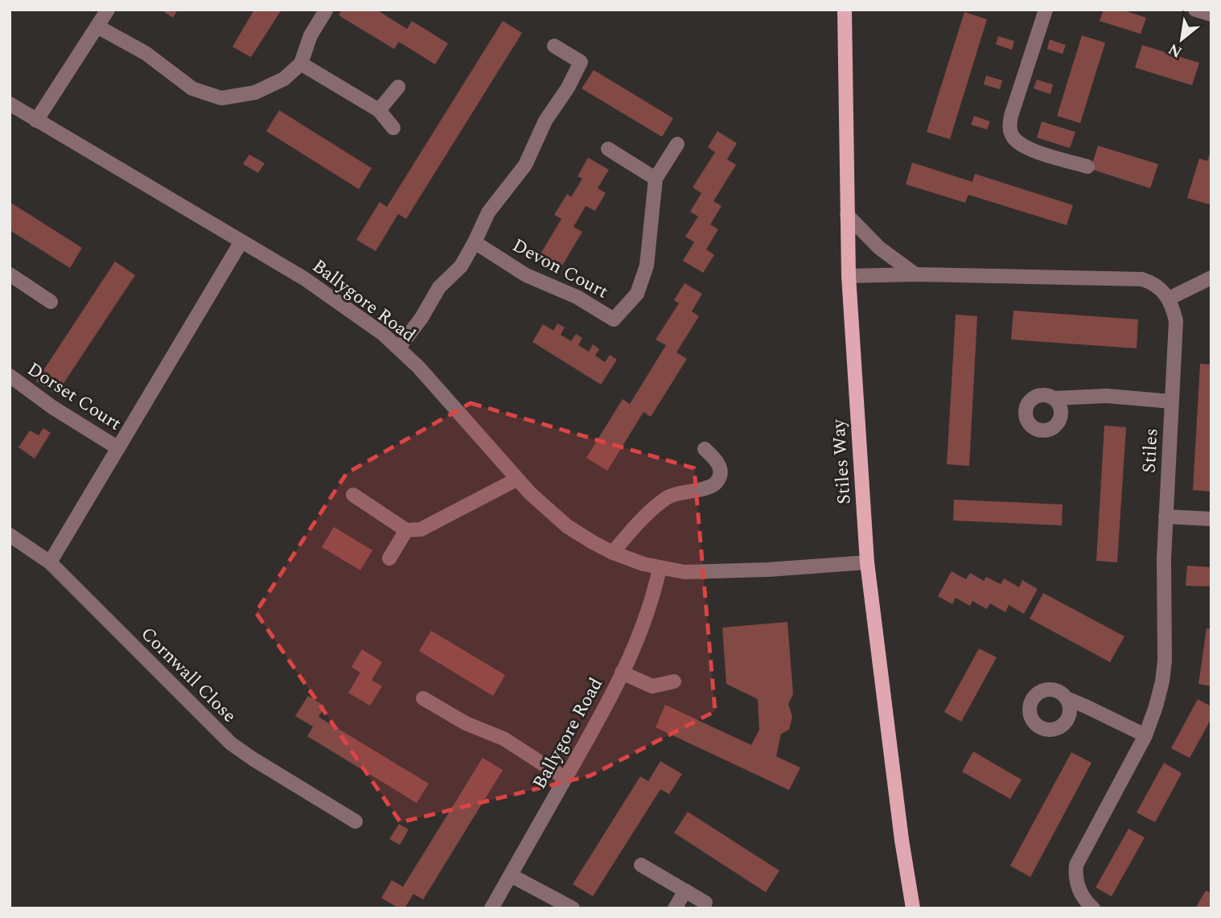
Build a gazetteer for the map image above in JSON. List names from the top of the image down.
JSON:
{
  "streets": {
    "main road": ["Stiles Way"],
    "street": [
      "Devon Court",
      "Ballygore Road",
      "Dorset Court",
      "Stiles",
      "Cornwall Close"
    ]
  },
  "crossings": [
    ["Ballygore Road", "Stiles Way"]
  ],
  "north": "bottom left"
}
